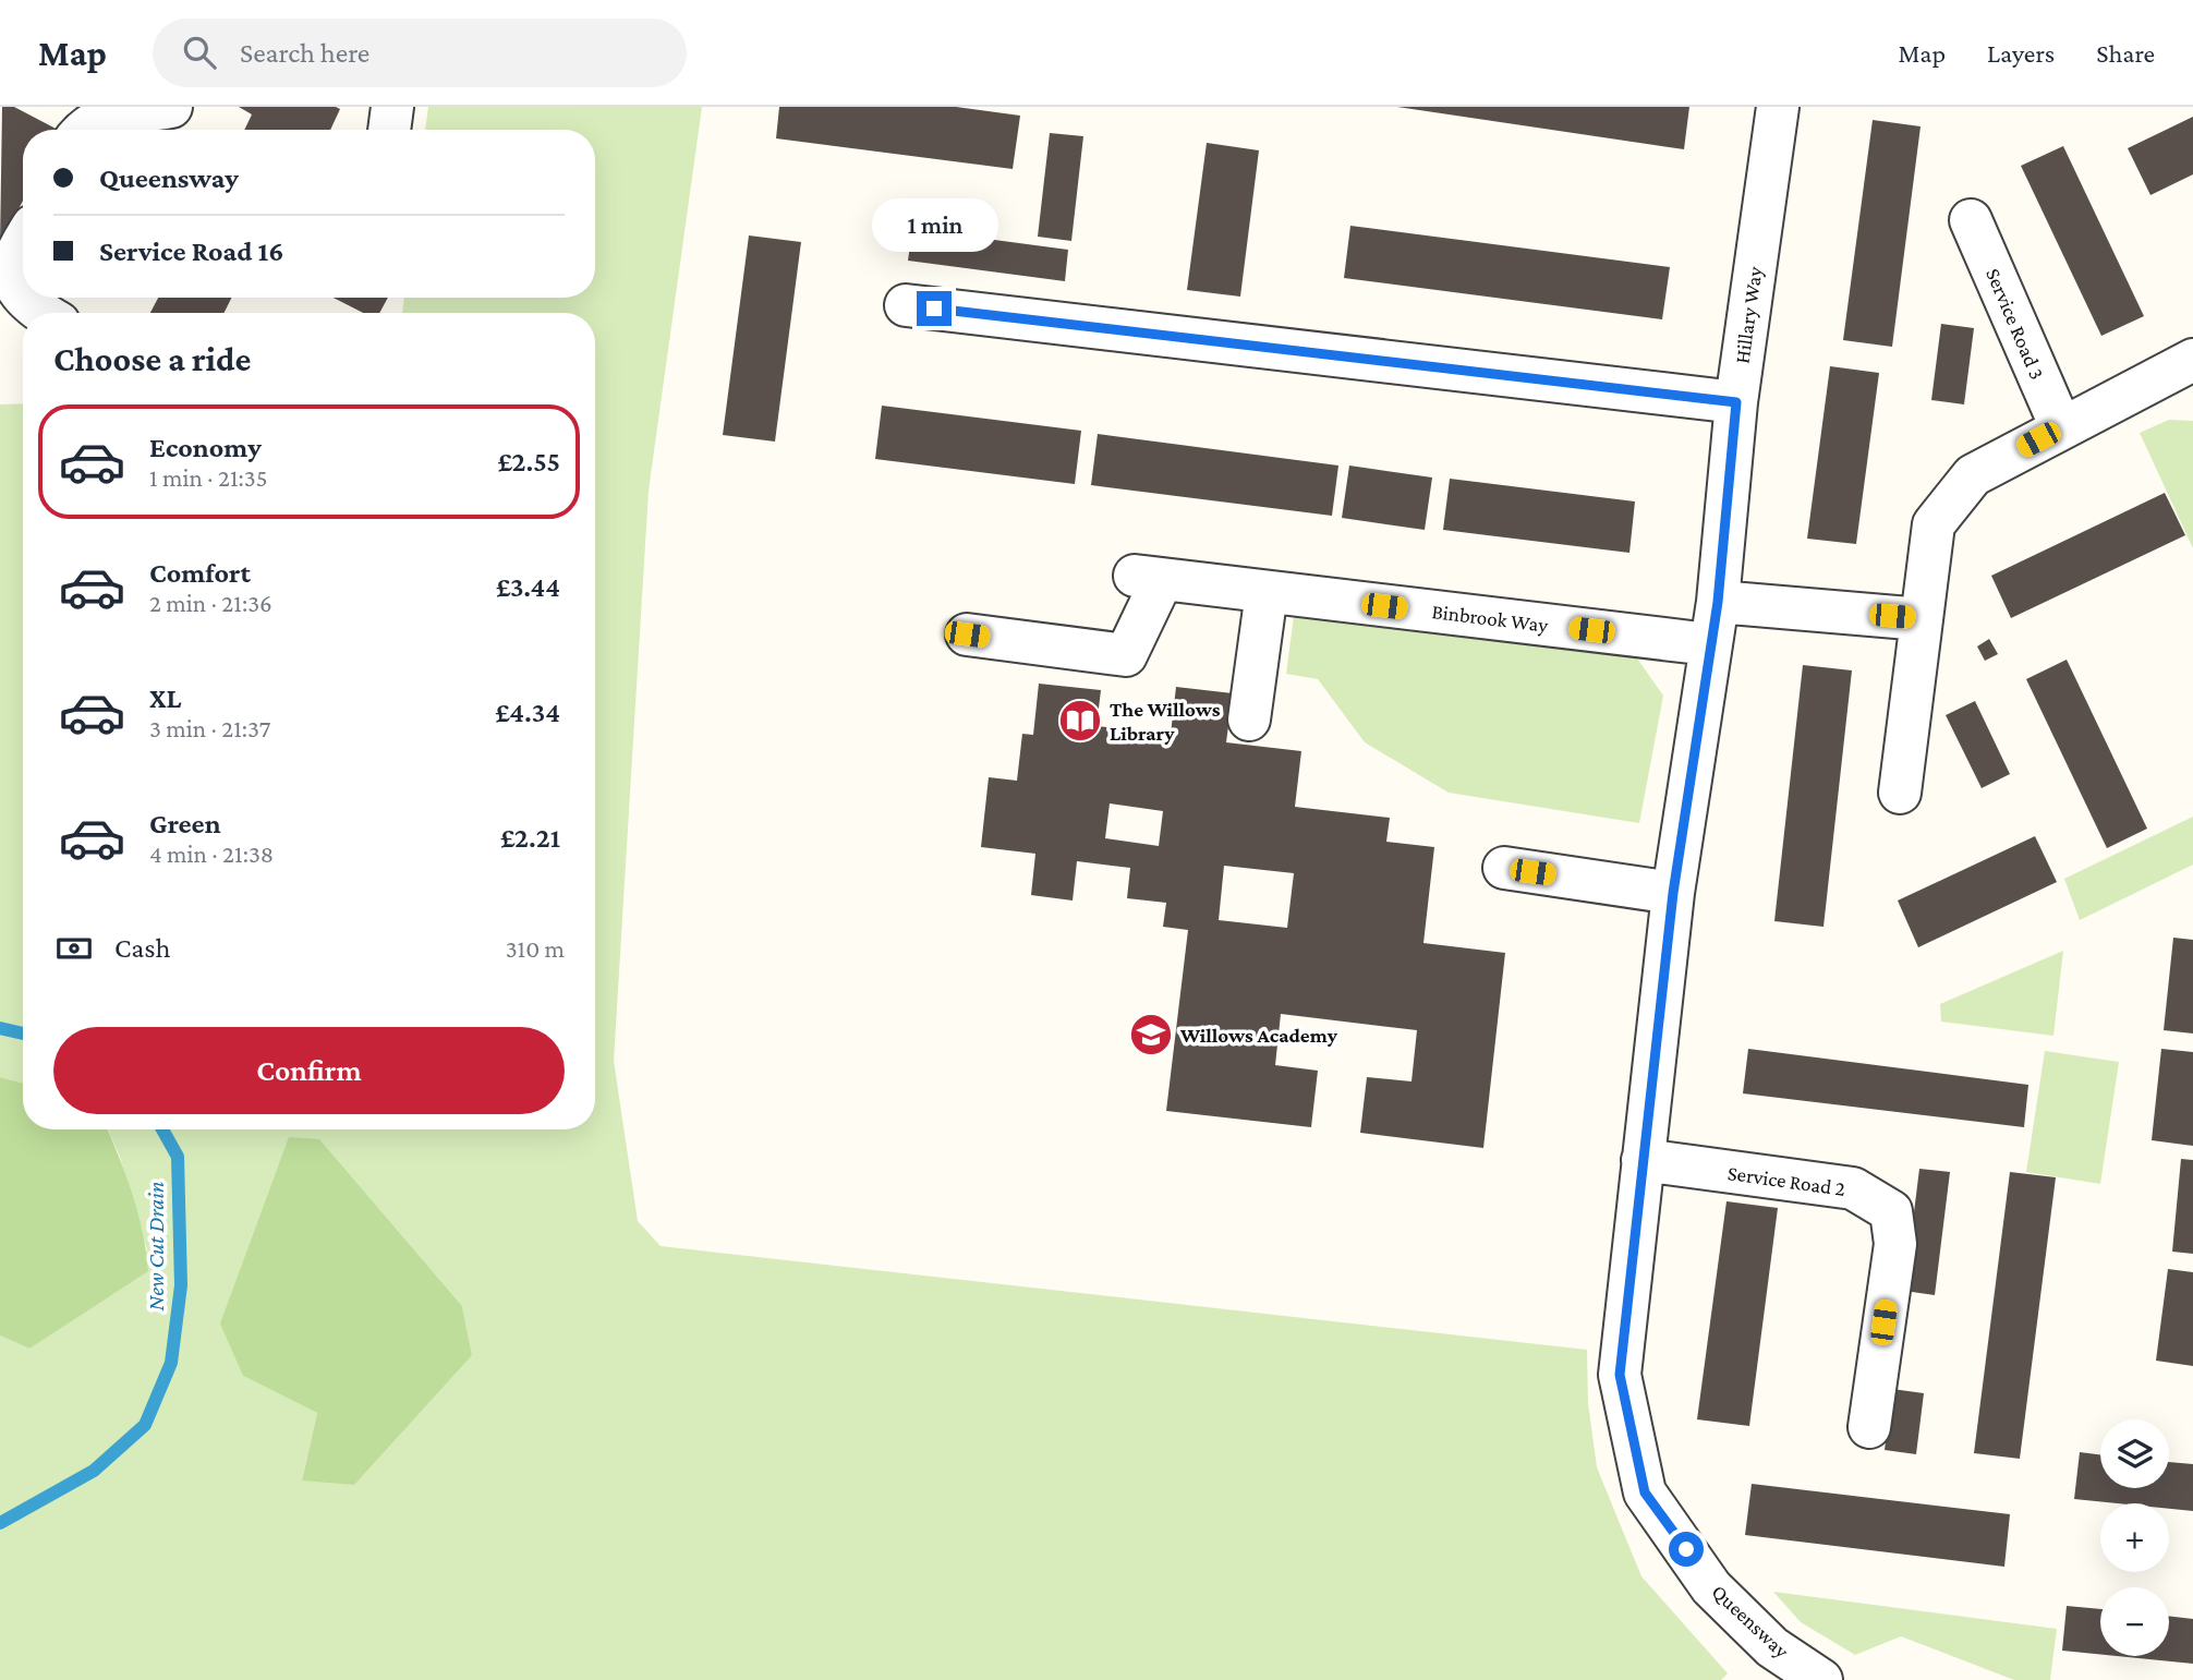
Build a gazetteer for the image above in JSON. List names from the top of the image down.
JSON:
{
  "streets": {
    "street": [
      "Hillary Way",
      "Service Road 3",
      "Binbrook Way",
      "Service Road 2",
      "Queensway"
    ]
  },
  "crossings": [
    ["Hillary Way", "Binbrook Way"],
    ["Hillary Way", "Service Road 2"],
    ["Hillary Way", "Queensway"],
    ["Service Road 2", "Queensway"]
  ],
  "water": ["New Cut Drain"],
  "places": {
    "library": ["The Willows Library"],
    "school or university": ["Willows Academy"]
  },
  "page": {
    "header": "Map",
    "search": "Search here",
    "nav": ["Map", "Layers", "Share"],
    "banner": ["Queensway", "Service Road 16"],
    "bubble": "1 min",
    "heading": "Choose a ride",
    "list": [
      {
        "name": "Economy",
        "note": "1 min · 21:35",
        "value": "£2.55"
      },
      {
        "name": "Comfort",
        "note": "2 min · 21:36",
        "value": "£3.44"
      },
      {
        "name": "XL",
        "note": "3 min · 21:37",
        "value": "£4.34"
      },
      {
        "name": "Green",
        "note": "4 min · 21:38",
        "value": "£2.21"
      }
    ],
    "pay": ["Cash", "310 m"],
    "buttons": "Confirm",
    "map_buttons": ["+", "−"]
  }
}
